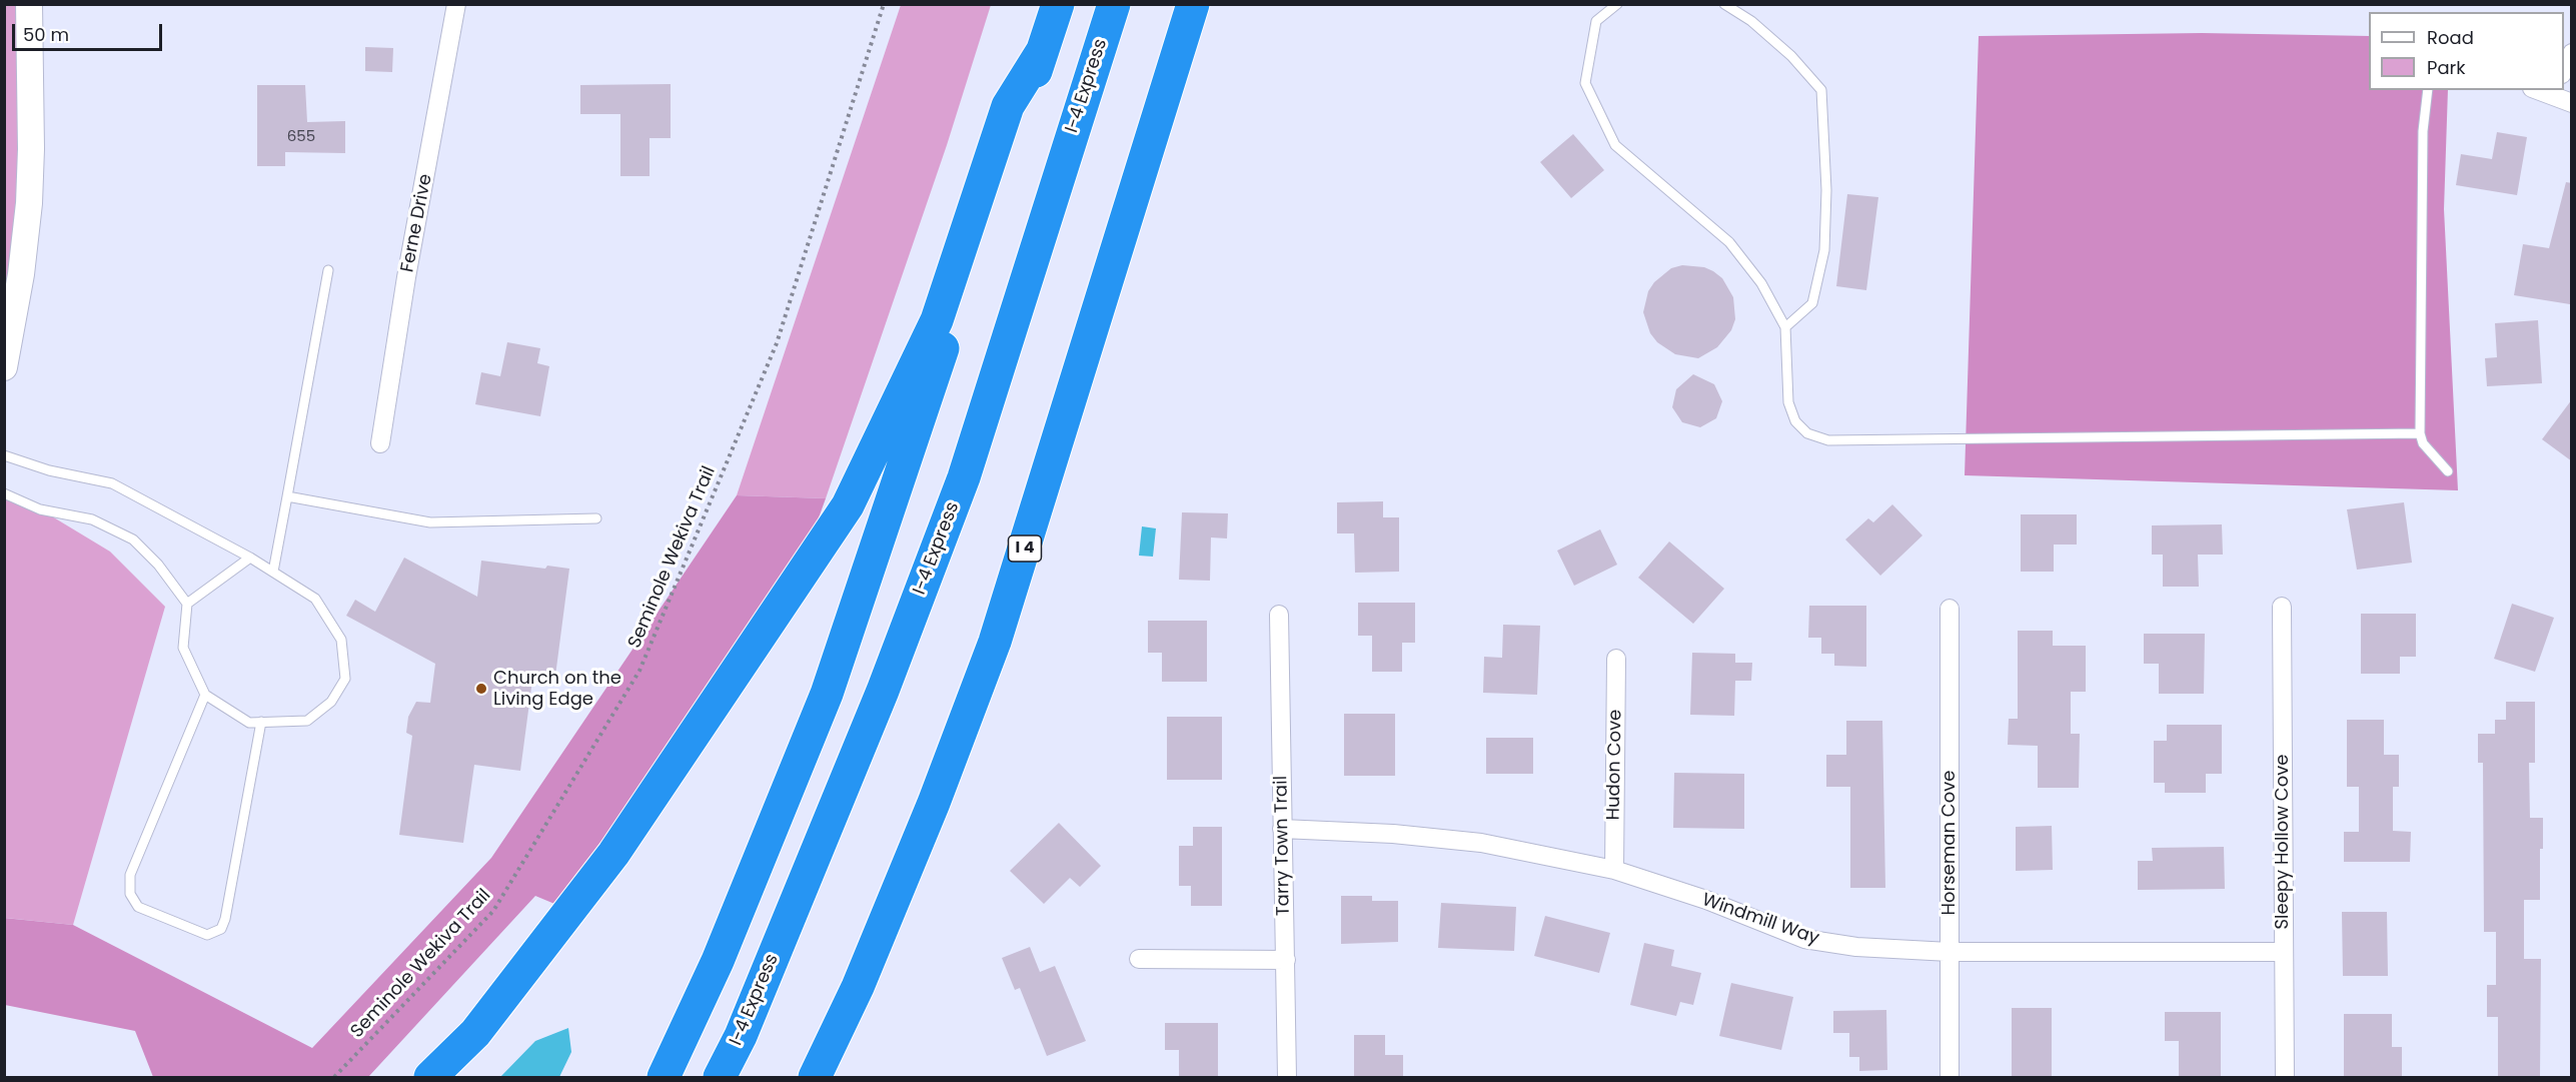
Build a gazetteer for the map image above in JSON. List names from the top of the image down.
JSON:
{
  "streets": {
    "highway": ["I-4 Express", "I 4"],
    "street": [
      "Ferne Drive",
      "Hudon Cove",
      "Sleepy Hollow Cove",
      "Horseman Cove",
      "Tarry Town Trail",
      "Windmill Way"
    ],
    "path": ["Seminole Wekiva Trail"]
  },
  "crossings": [
    ["Hudon Cove", "Windmill Way"],
    ["Sleepy Hollow Cove", "Windmill Way"],
    ["Horseman Cove", "Windmill Way"],
    ["Tarry Town Trail", "Windmill Way"]
  ],
  "places": ["Church on the Living Edge"],
  "house_numbers": ["655"],
  "legend": ["Road", "Park"],
  "scale_bar": "50 m"
}
